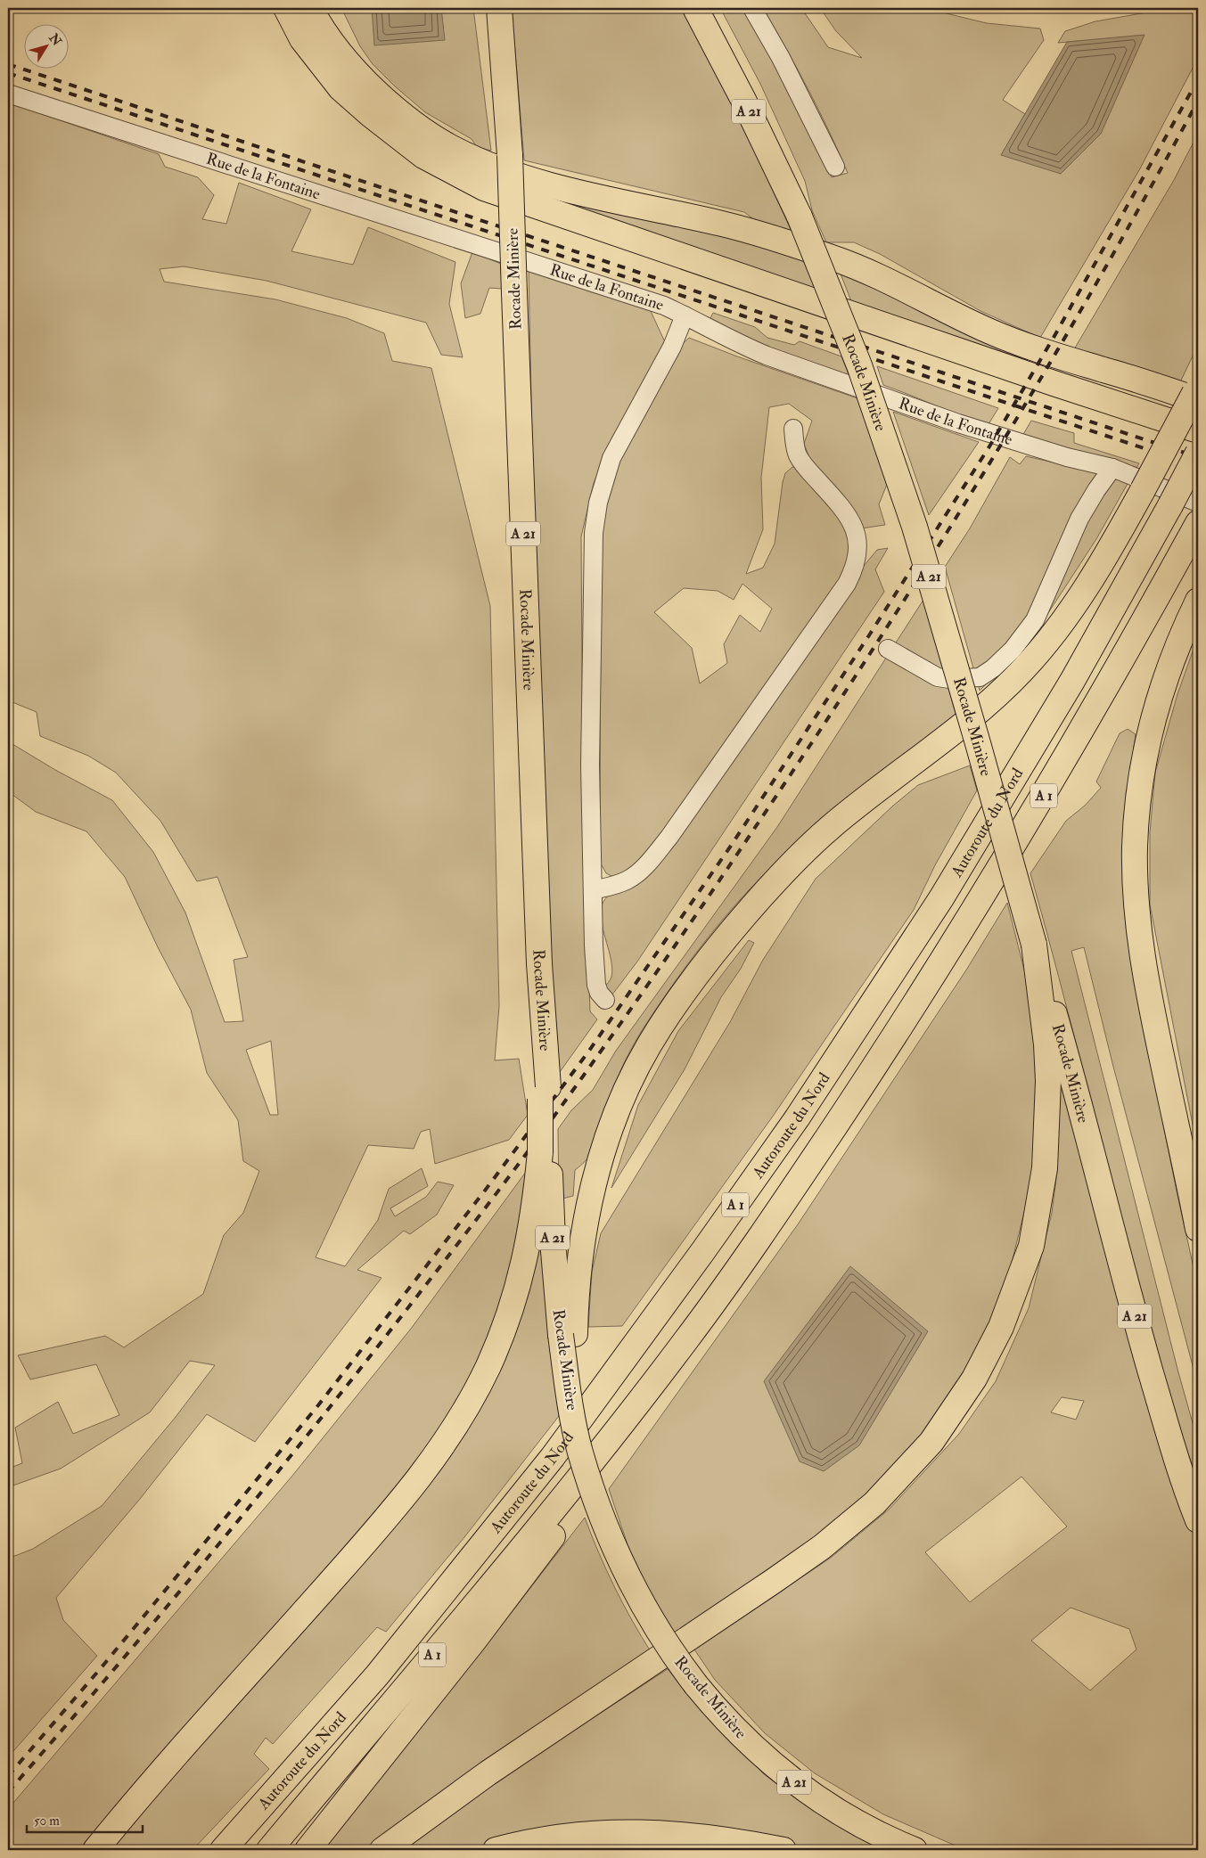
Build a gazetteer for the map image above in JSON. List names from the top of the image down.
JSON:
{
  "streets": {
    "highway": [
      "A 21",
      "Rocade Minière",
      "A 1",
      "Autoroute du Nord"
    ],
    "lane": ["Rue de la Fontaine"]
  },
  "scale_bar": "50 m",
  "north": "top right"
}
